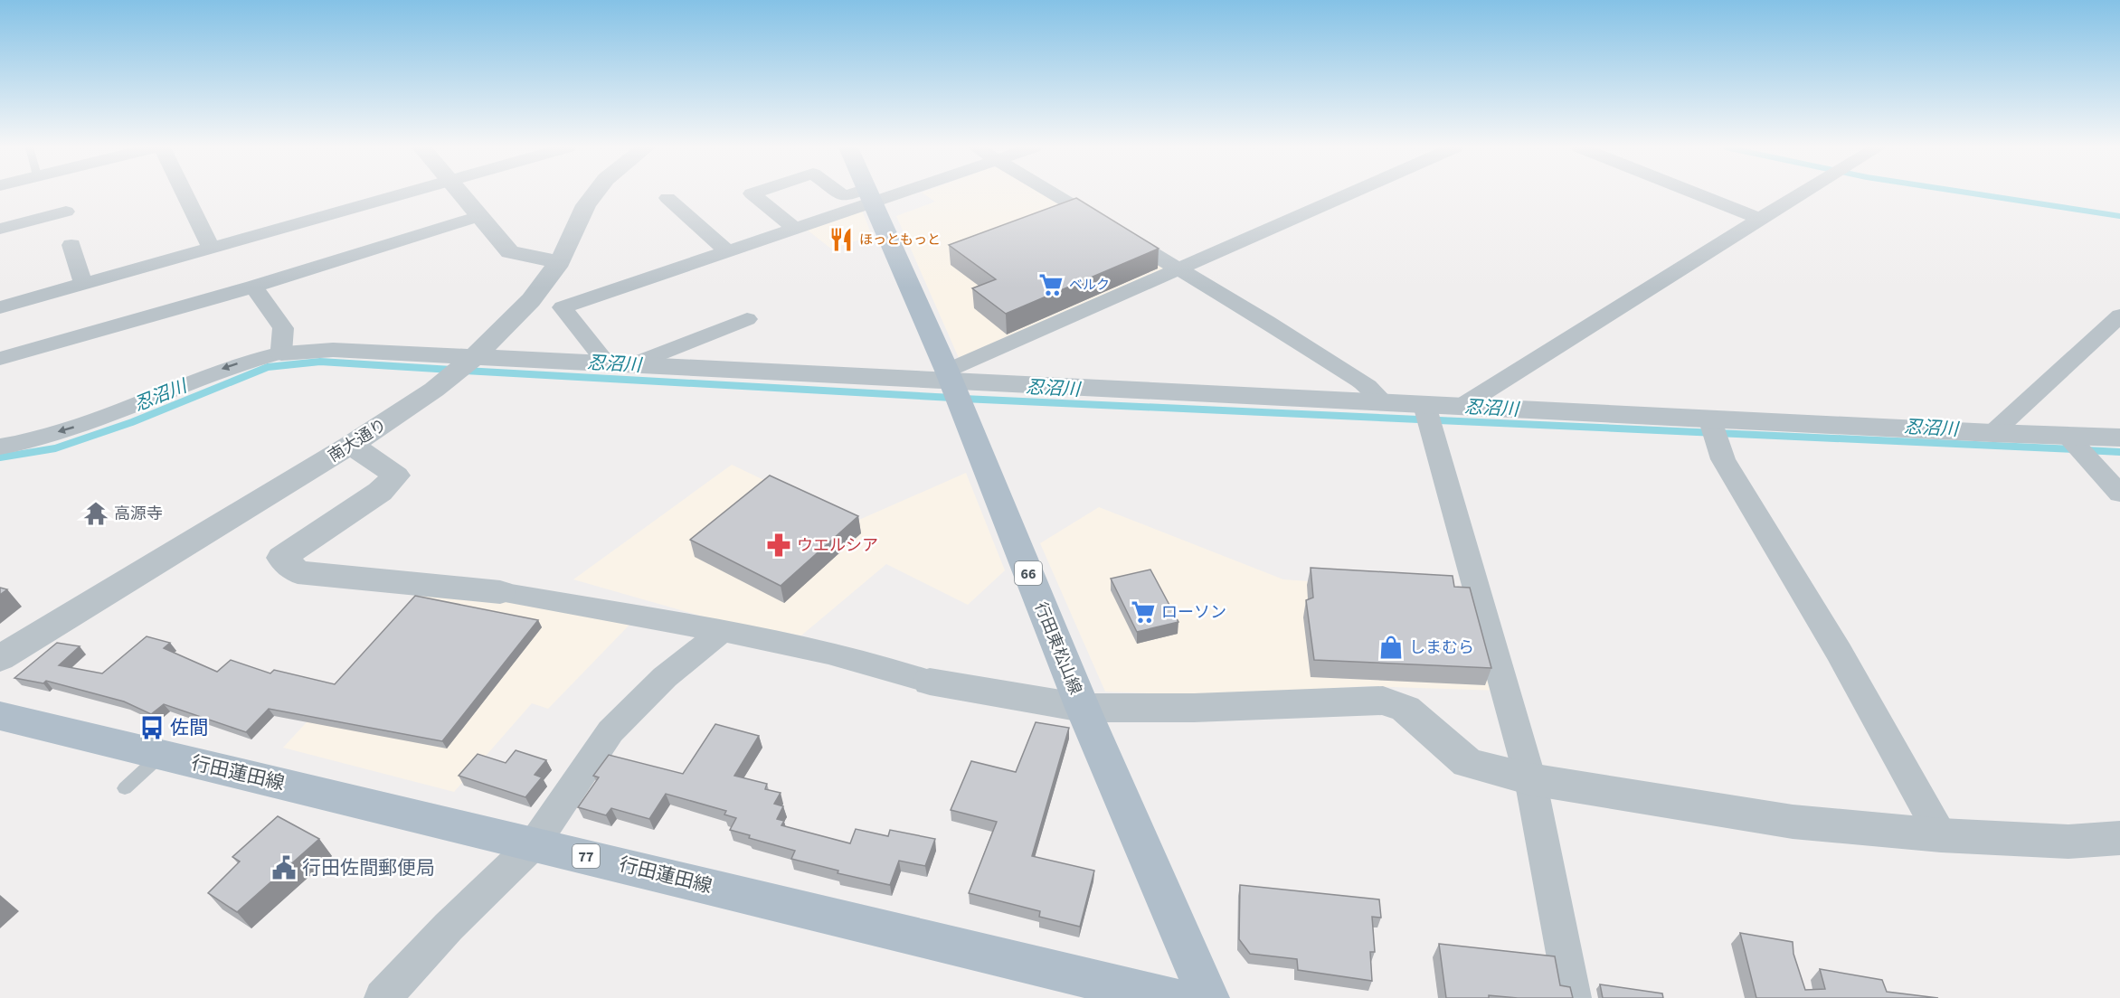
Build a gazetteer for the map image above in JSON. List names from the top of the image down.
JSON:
{
  "streets": {
    "main road": [
      "66",
      "行田東松山線",
      "行田蓮田線",
      "77"
    ],
    "street": ["南大通り"]
  },
  "water": ["忍沼川"],
  "places": {
    "restaurant": ["ほっともっと"],
    "supermarket": ["ベルク", "ローソン"],
    "temple": ["高源寺"],
    "pharmacy": ["ウエルシア"],
    "shop": ["しまむら"],
    "bus stop": ["佐間"],
    "public building": ["行田佐間郵便局"]
  }
}
